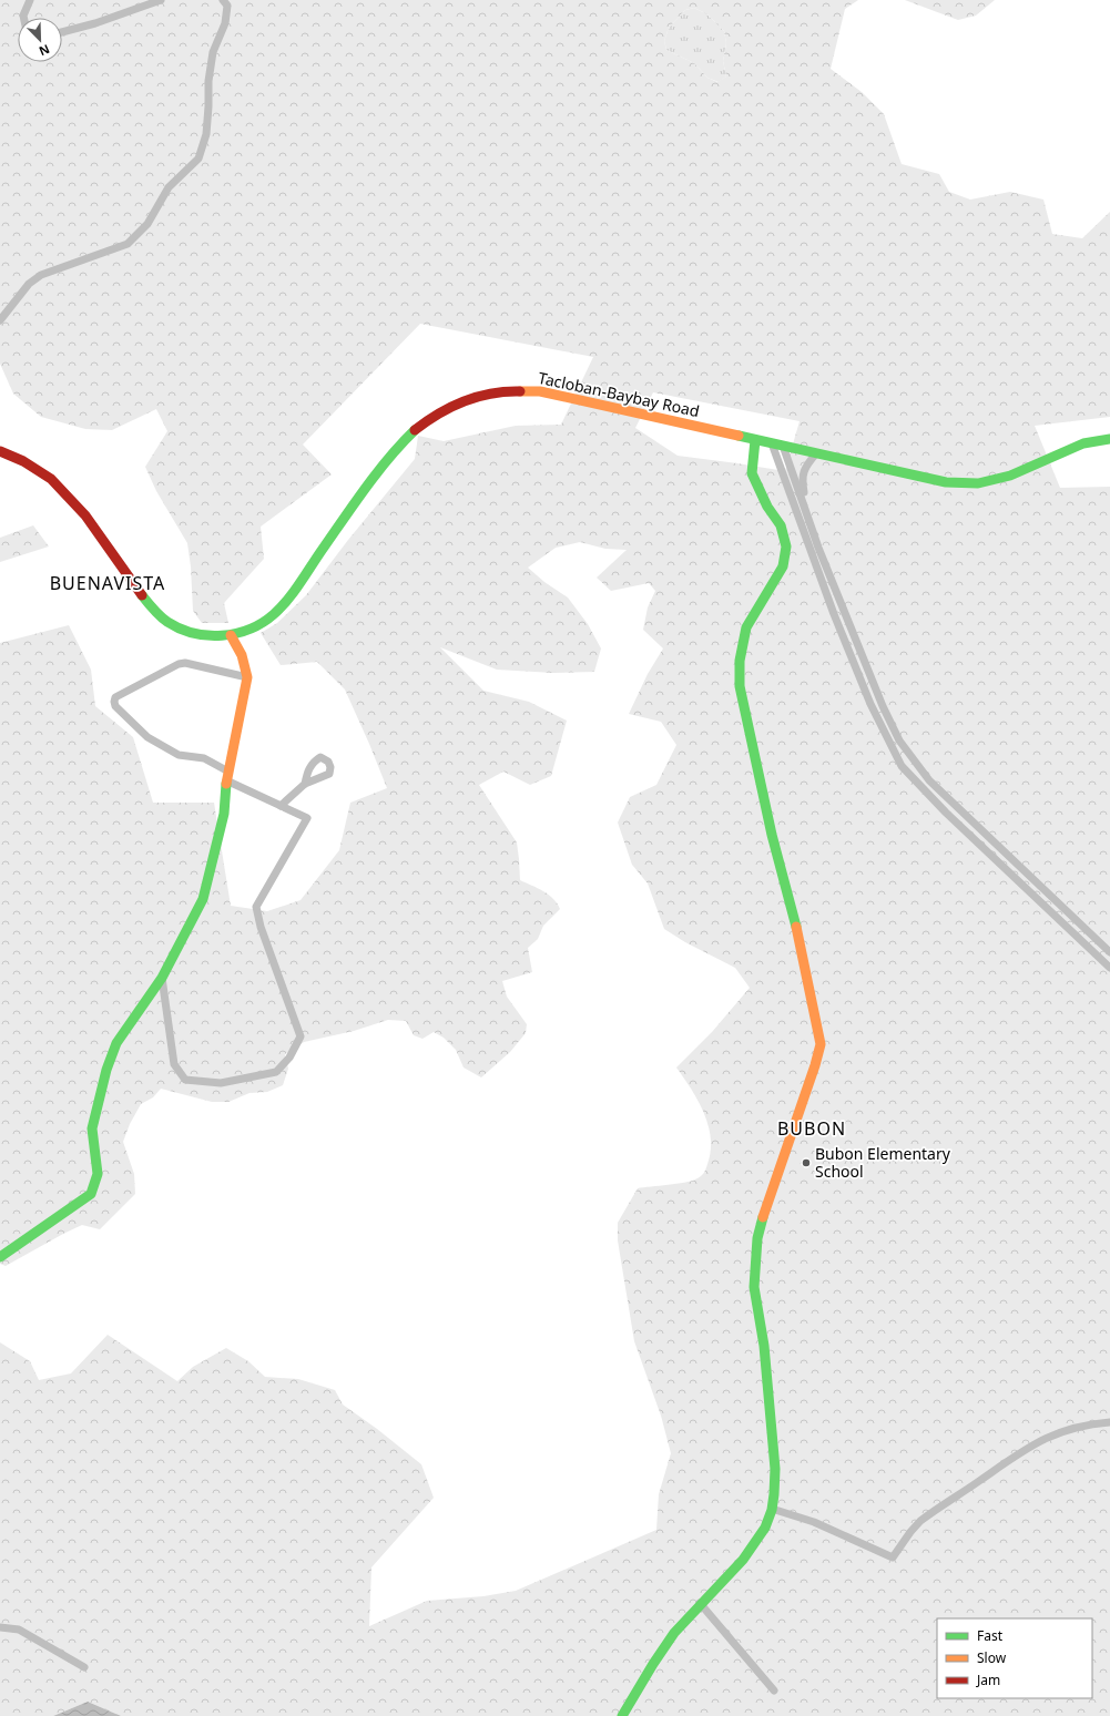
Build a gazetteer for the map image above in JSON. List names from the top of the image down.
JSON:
{
  "streets": {
    "main road": ["Tacloban-Baybay Road"]
  },
  "districts": ["BUENAVISTA", "BUBON"],
  "places": ["Bubon Elementary School"],
  "legend": ["Fast", "Slow", "Jam"],
  "north": "bottom right"
}
